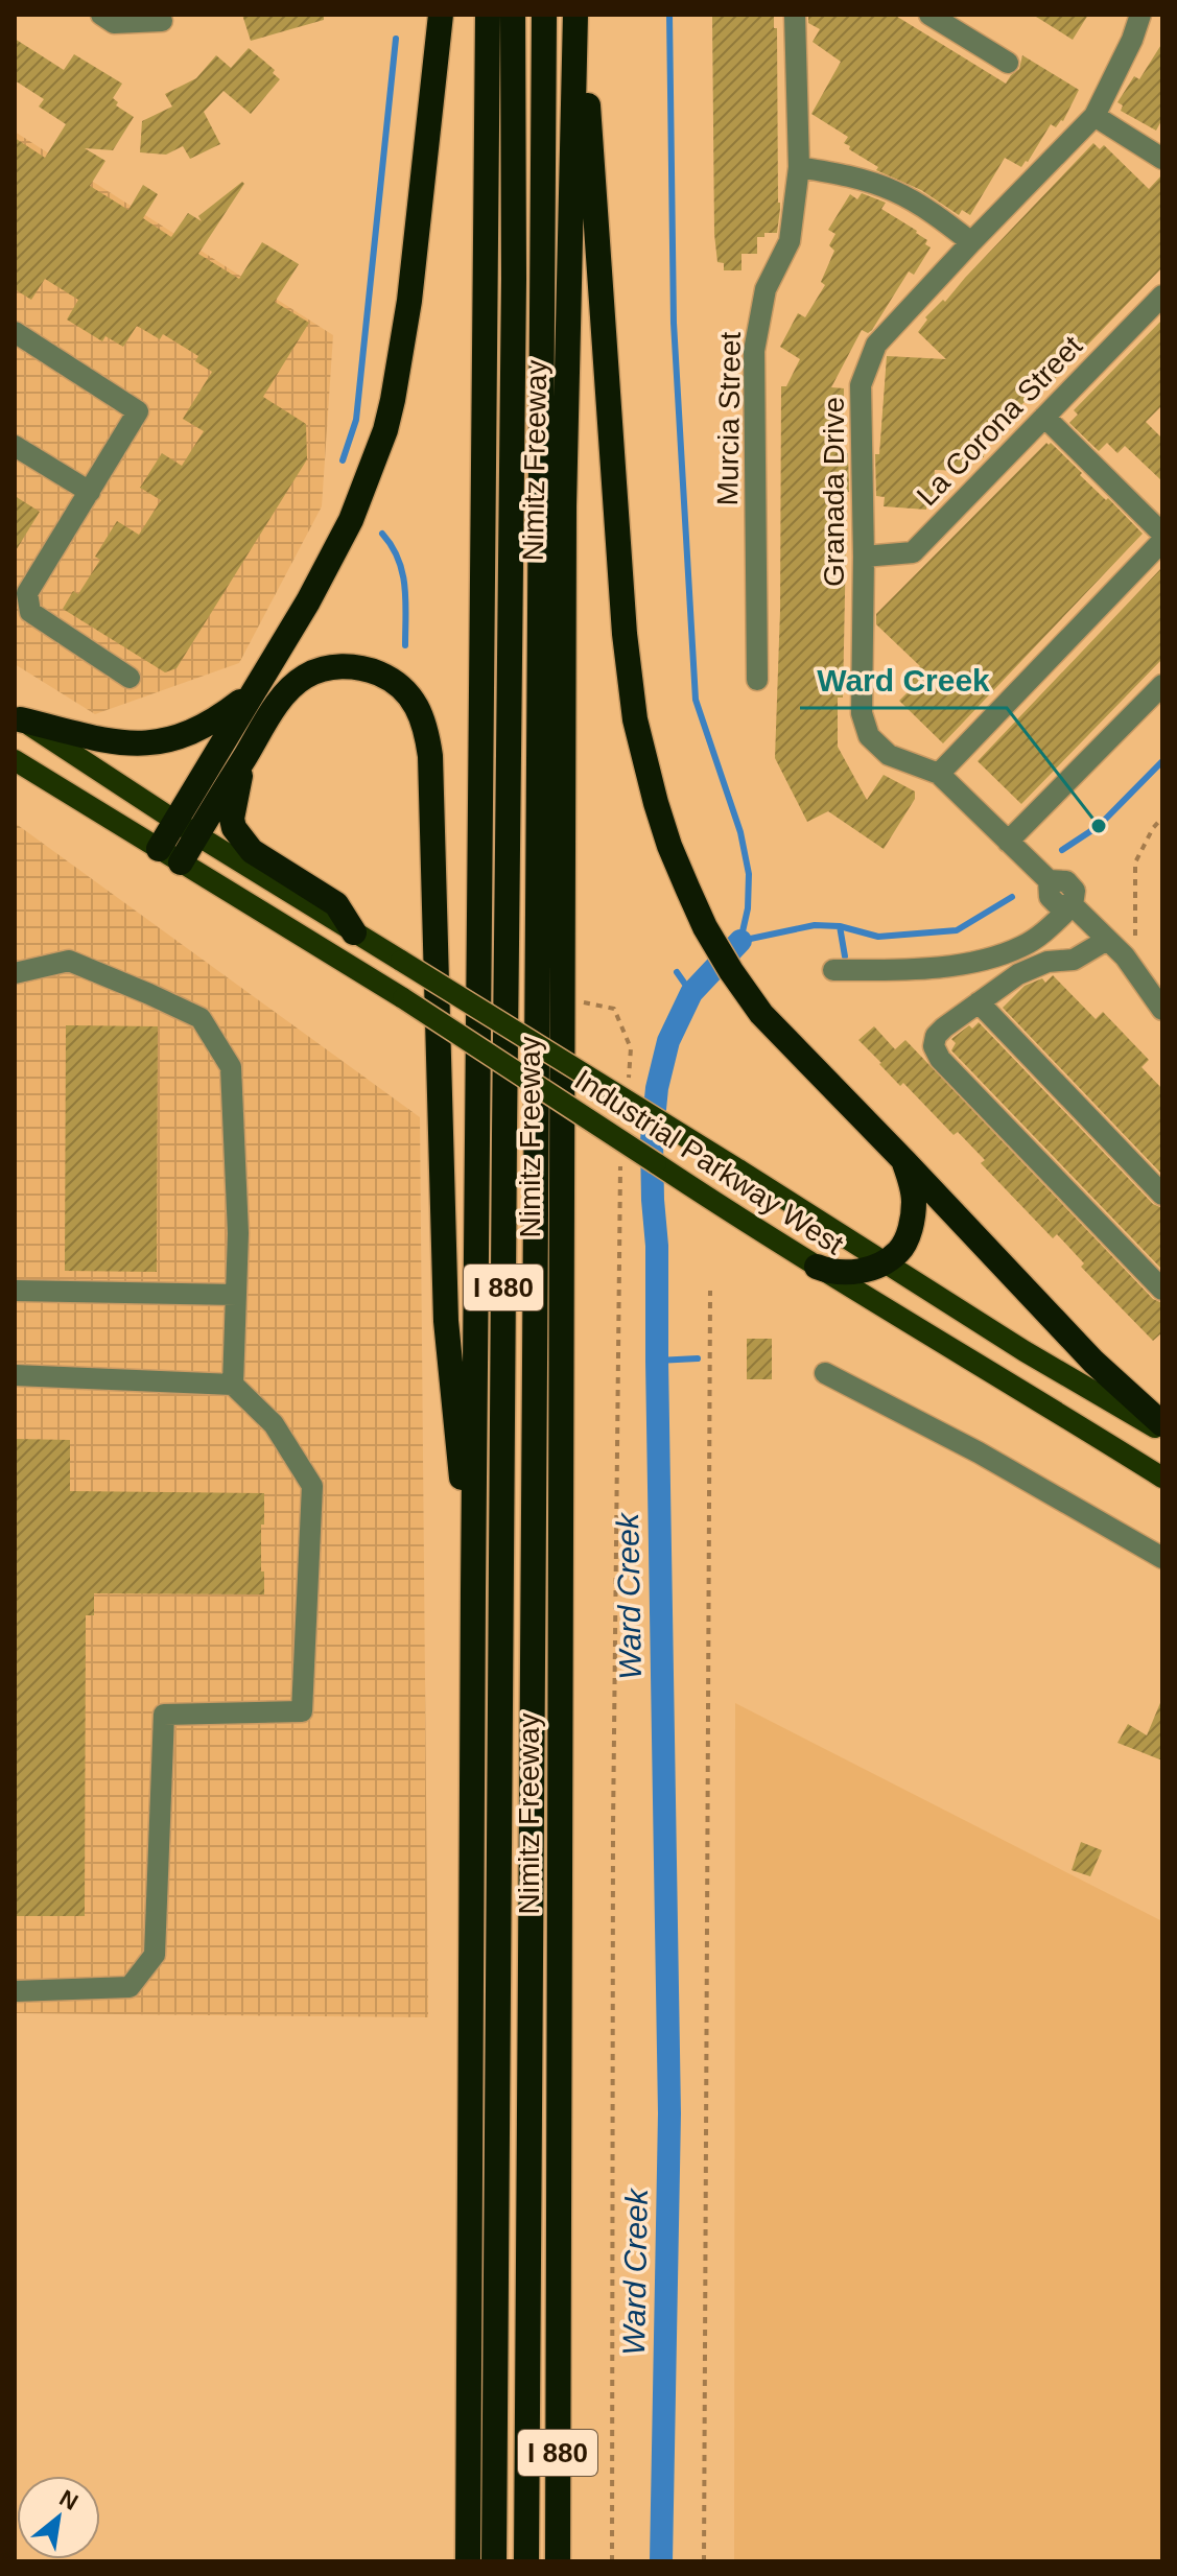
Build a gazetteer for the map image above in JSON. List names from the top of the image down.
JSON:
{
  "streets": {
    "highway": ["Nimitz Freeway", "I 880"],
    "main road": ["Industrial Parkway West"],
    "street": ["Murcia Street", "La Corona Street", "Granada Drive"]
  },
  "crossings": [
    ["La Corona Street", "Granada Drive"]
  ],
  "water": ["Ward Creek"],
  "places": ["Ward Creek"],
  "north": "top right"
}
